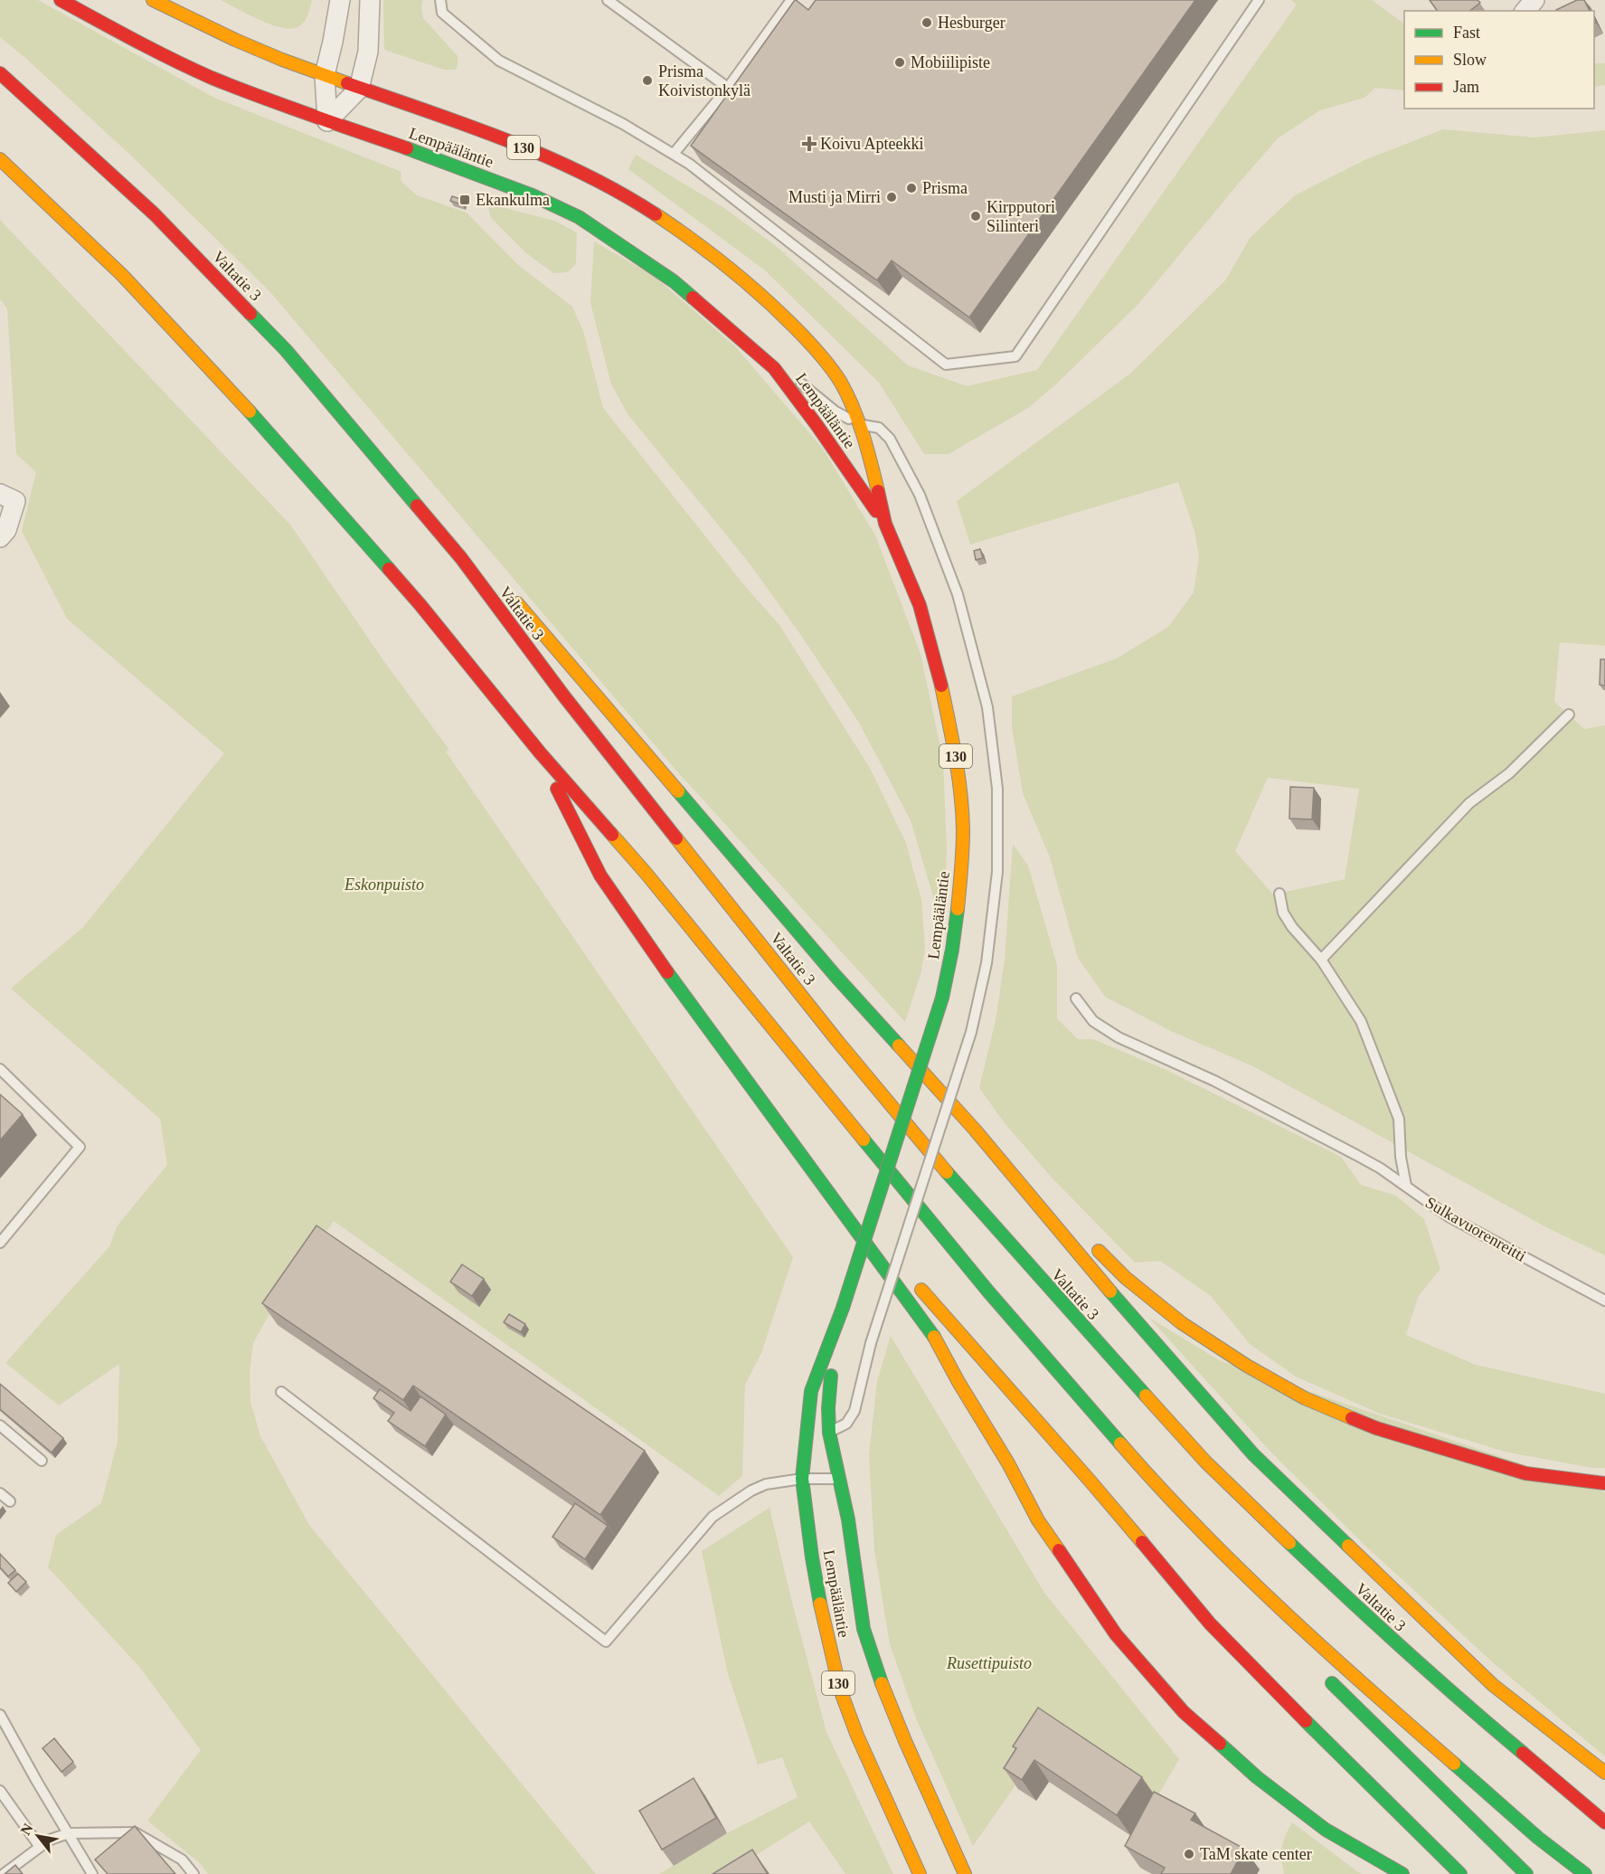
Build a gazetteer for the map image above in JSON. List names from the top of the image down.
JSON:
{
  "streets": {
    "main road": ["Lempääläntie", "130", "Valtatie 3"],
    "lane": ["Sulkavuorenreitti"]
  },
  "parks": ["Eskonpuisto", "Rusettipuisto"],
  "places": {
    "other": [
      "Hesburger",
      "Mobiilipiste",
      "Prisma Koivistonkylä",
      "Prisma",
      "Musti ja Mirri",
      "Kirpputori Silinteri",
      "TaM skate center"
    ],
    "health": ["Koivu Apteekki"],
    "transit": ["Ekankulma"]
  },
  "legend": ["Fast", "Slow", "Jam"],
  "north": "top left"
}
